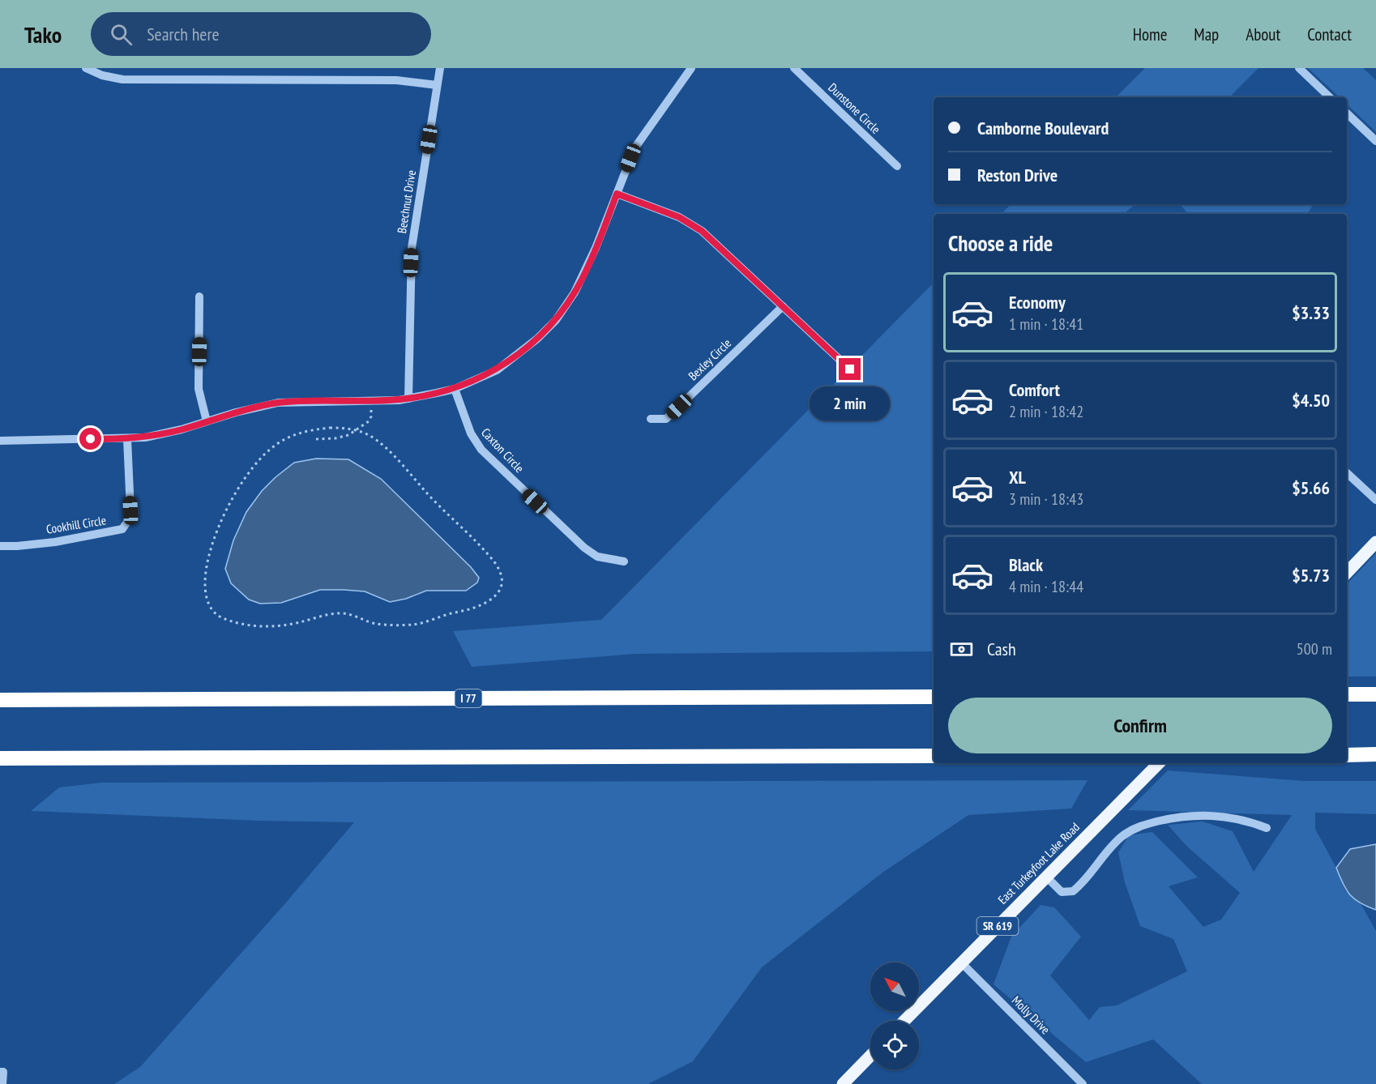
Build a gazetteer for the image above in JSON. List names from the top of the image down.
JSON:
{
  "streets": {
    "highway": ["I 77"],
    "main road": ["East Turkeyfoot Lake Road", "SR 619"],
    "street": [
      "Dunstone Circle",
      "Beechnut Drive",
      "Bexley Circle",
      "Caxton Circle",
      "Cookhill Circle",
      "Molly Drive"
    ]
  },
  "crossings": [
    ["East Turkeyfoot Lake Road", "Molly Drive"]
  ],
  "north": "top left",
  "page": {
    "header": "Tako",
    "search": "Search here",
    "nav": [
      "Home",
      "Map",
      "About",
      "Contact"
    ],
    "banner": ["Camborne Boulevard", "Reston Drive"],
    "heading": "Choose a ride",
    "list": [
      {
        "name": "Economy",
        "note": "1 min · 18:41",
        "value": "$3.33"
      },
      {
        "name": "Comfort",
        "note": "2 min · 18:42",
        "value": "$4.50"
      },
      {
        "name": "XL",
        "note": "3 min · 18:43",
        "value": "$5.66"
      },
      {
        "name": "Black",
        "note": "4 min · 18:44",
        "value": "$5.73"
      }
    ],
    "bubble": "2 min",
    "pay": ["Cash", "500 m"],
    "buttons": "Confirm"
  }
}
